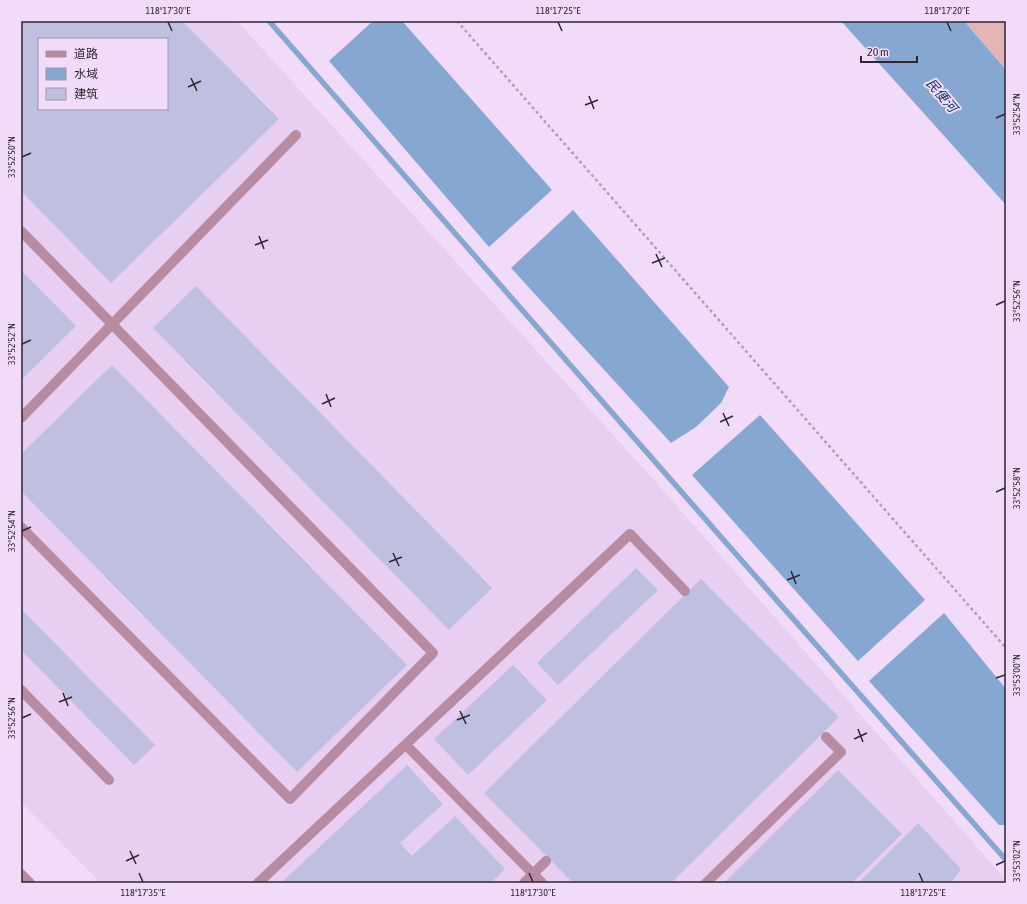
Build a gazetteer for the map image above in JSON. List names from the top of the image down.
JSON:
{
  "water": ["民便河"],
  "legend": ["道路", "水域", "建筑"],
  "scale_bar": "20 m",
  "coordinates": [
    "118°17'30\"E",
    "118°17'25\"E",
    "118°17'20\"E",
    "33°52'54\"N",
    "33°52'50\"N",
    "33°52'56\"N",
    "33°52'52\"N",
    "33°52'58\"N",
    "33°53'00\"N",
    "33°53'02\"N",
    "118°17'35\"E"
  ]
}
